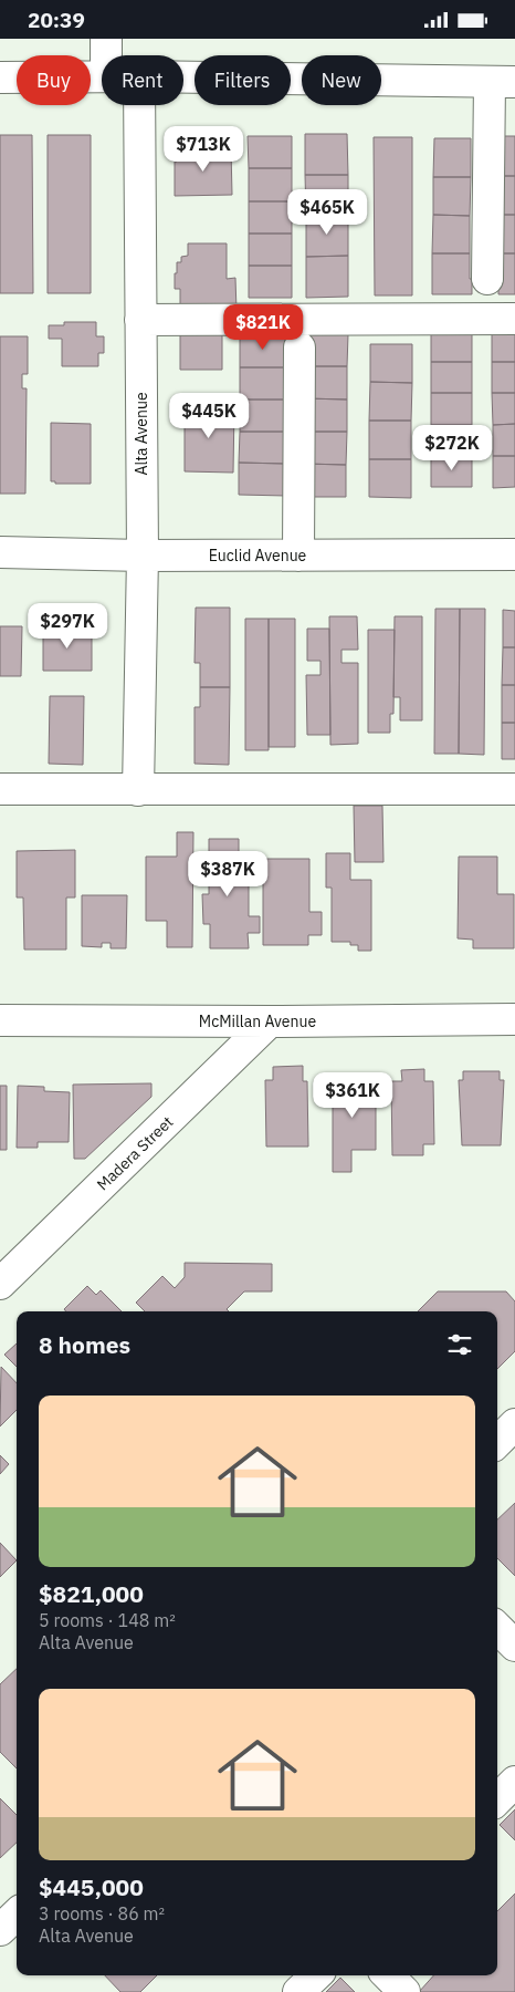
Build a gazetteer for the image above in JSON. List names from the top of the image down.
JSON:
{
  "streets": {
    "street": [
      "Alta Avenue",
      "Euclid Avenue",
      "McMillan Avenue",
      "Madera Street"
    ]
  },
  "crossings": [
    ["Alta Avenue", "Euclid Avenue"],
    ["McMillan Avenue", "Madera Street"]
  ],
  "page": {
    "status": "20:39",
    "chip": [
      "Buy",
      "Rent",
      "Filters",
      "New"
    ],
    "price": [
      "$713K",
      "$465K",
      "$821K",
      "$445K",
      "$272K",
      "$297K",
      "$387K",
      "$361K"
    ],
    "heading": "8 homes",
    "list": [
      {
        "name": "$821,000",
        "note": "5 rooms · 148 m² · Alta Avenue"
      },
      {
        "name": "$445,000",
        "note": "3 rooms · 86 m² · Alta Avenue"
      }
    ]
  }
}
